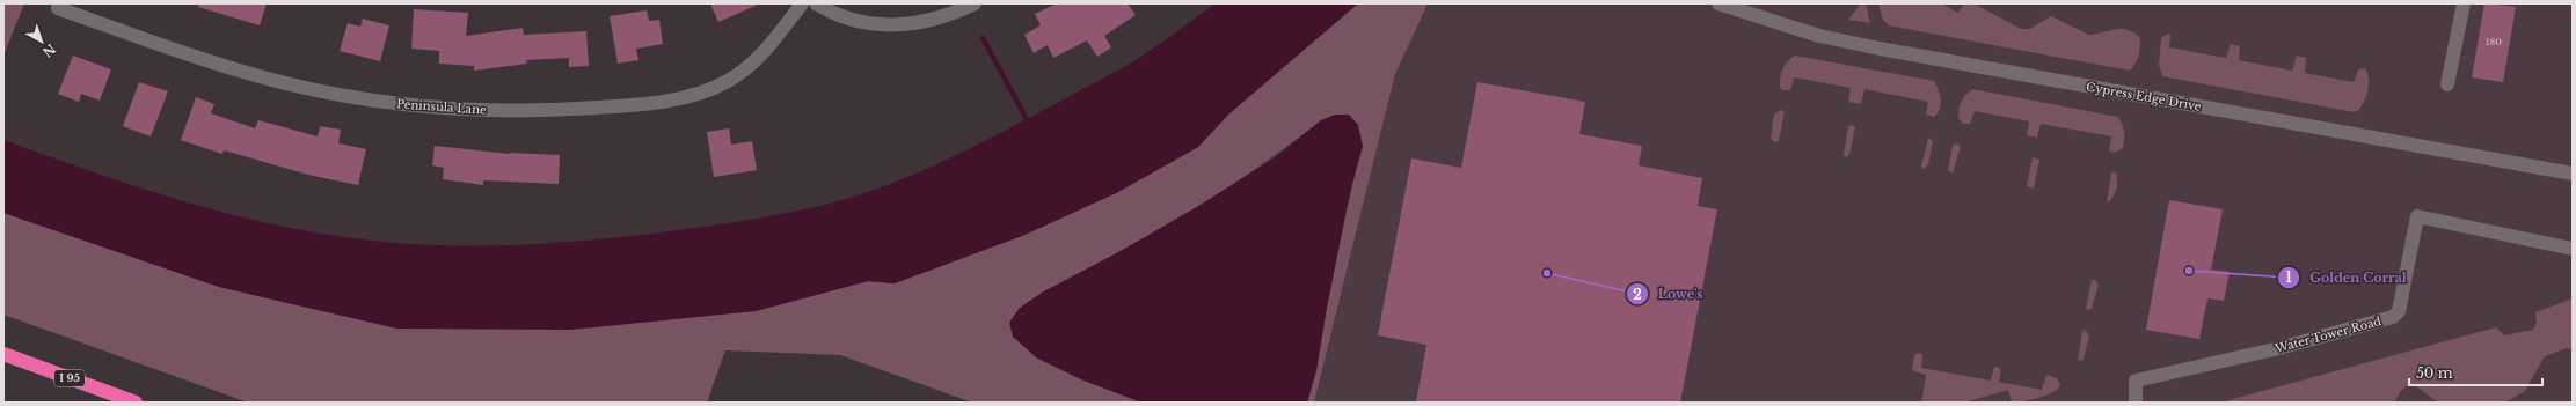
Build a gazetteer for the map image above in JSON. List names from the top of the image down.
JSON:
{
  "streets": {
    "highway": ["I 95"],
    "street": ["Cypress Edge Drive", "Peninsula Lane", "Water Tower Road"]
  },
  "places": ["Golden Corral", "Lowe's"],
  "house_numbers": ["180"],
  "scale_bar": "50 m",
  "north": "bottom right"
}
